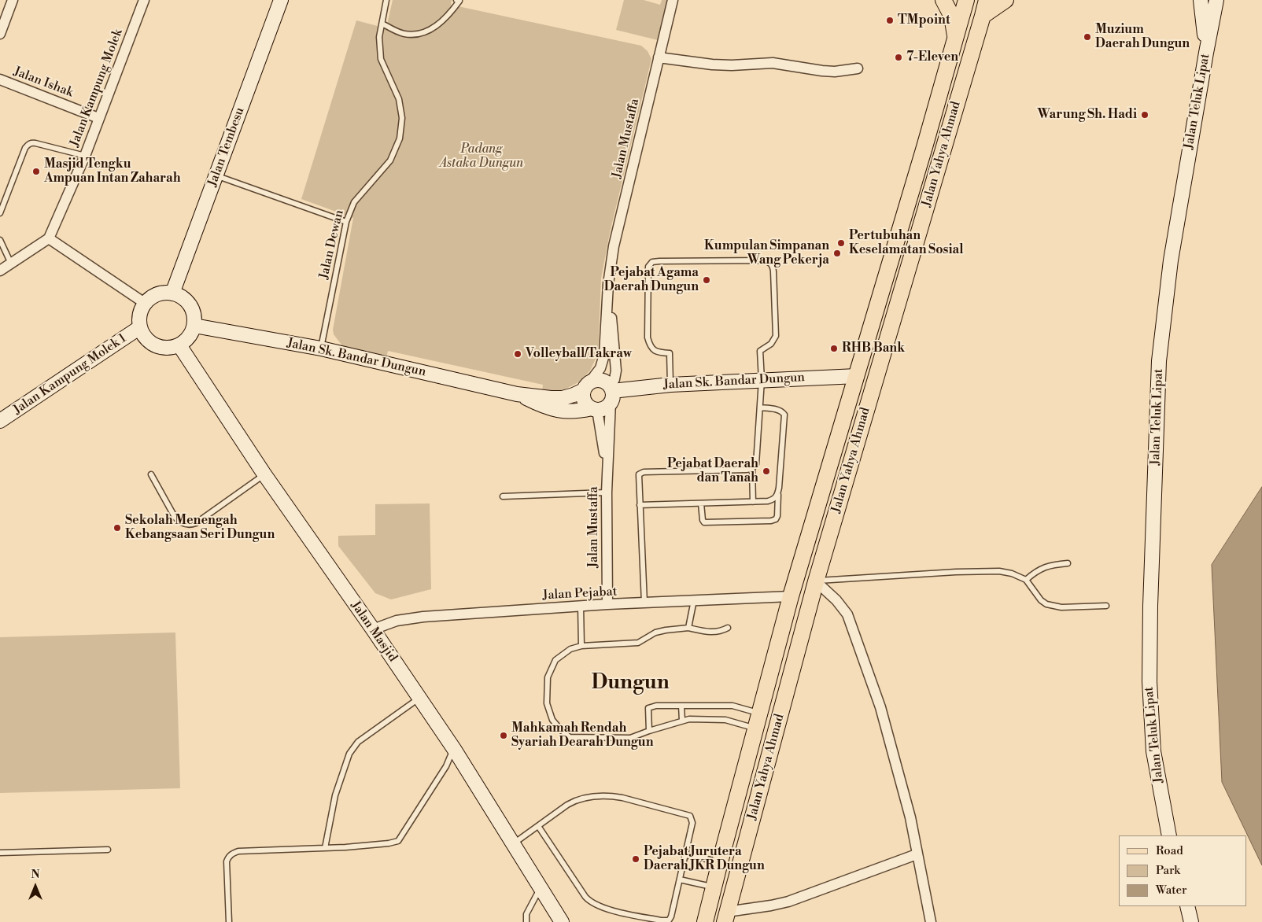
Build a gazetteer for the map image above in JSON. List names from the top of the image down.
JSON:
{
  "streets": {
    "main road": ["Jalan Yahya Ahmad"],
    "street": [
      "Jalan Ishak",
      "Jalan Kampung Molek",
      "Jalan Teluk Lipat",
      "Jalan Mustaffa",
      "Jalan Tembesu",
      "Jalan Sk. Bandar Dungun",
      "Jalan Kampung Molek 1",
      "Jalan Pejabat",
      "Jalan Masjid"
    ],
    "lane": ["Jalan Dewan"]
  },
  "crossings": [
    ["Jalan Ishak", "Jalan Kampung Molek"],
    ["Jalan Mustaffa", "Jalan Sk. Bandar Dungun"],
    ["Jalan Mustaffa", "Jalan Pejabat"],
    ["Jalan Tembesu", "Jalan Sk. Bandar Dungun"],
    ["Jalan Tembesu", "Jalan Kampung Molek 1"],
    ["Jalan Tembesu", "Jalan Masjid"],
    ["Jalan Yahya Ahmad", "Jalan Sk. Bandar Dungun"],
    ["Jalan Yahya Ahmad", "Jalan Pejabat"],
    ["Jalan Dewan", "Jalan Sk. Bandar Dungun"],
    ["Jalan Sk. Bandar Dungun", "Jalan Kampung Molek 1"],
    ["Jalan Sk. Bandar Dungun", "Jalan Masjid"],
    ["Jalan Kampung Molek 1", "Jalan Masjid"],
    ["Jalan Pejabat", "Jalan Masjid"]
  ],
  "districts": ["Dungun"],
  "parks": ["Padang Astaka Dungun"],
  "places": [
    "TMpoint",
    "Muzium Daerah Dungun",
    "7-Eleven",
    "Warung Sh. Hadi",
    "Masjid Tengku Ampuan Intan Zaharah",
    "Pertubuhan Keselamatan Sosial",
    "Kumpulan Simpanan Wang Pekerja",
    "Pejabat Agama Daerah Dungun",
    "RHB Bank",
    "Volleyball/Takraw",
    "Pejabat Daerah dan Tanah",
    "Sekolah Menengah Kebangsaan Seri Dungun",
    "Mahkamah Rendah Syariah Dearah Dungun",
    "Pejabat Jurutera Daerah JKR Dungun"
  ],
  "legend": ["Road", "Park", "Water"],
  "north": "top"
}
